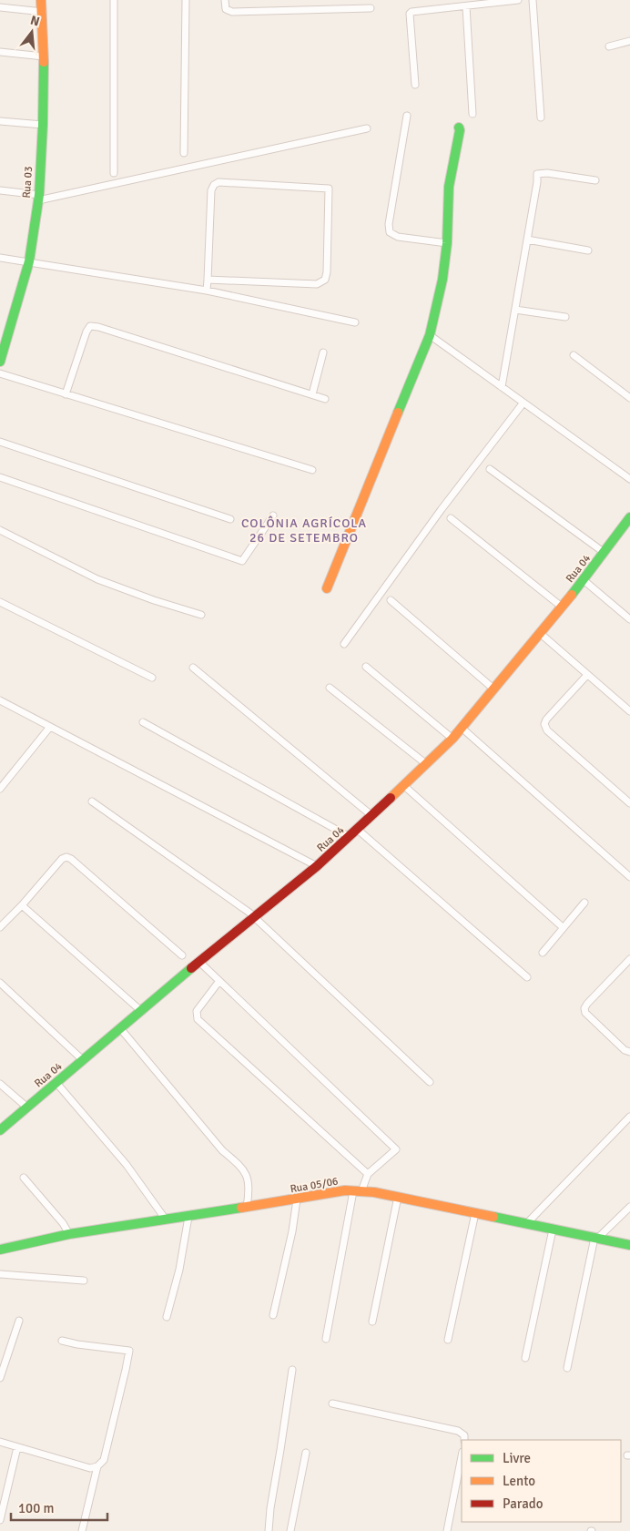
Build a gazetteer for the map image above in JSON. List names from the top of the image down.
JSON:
{
  "streets": {
    "street": ["Rua 03", "Rua 04", "Rua 05/06"]
  },
  "districts": ["COLÔNIA AGRÍCOLA 26 DE SETEMBRO"],
  "legend": ["Livre", "Lento", "Parado"],
  "scale_bar": "100 m",
  "north": "top"
}
